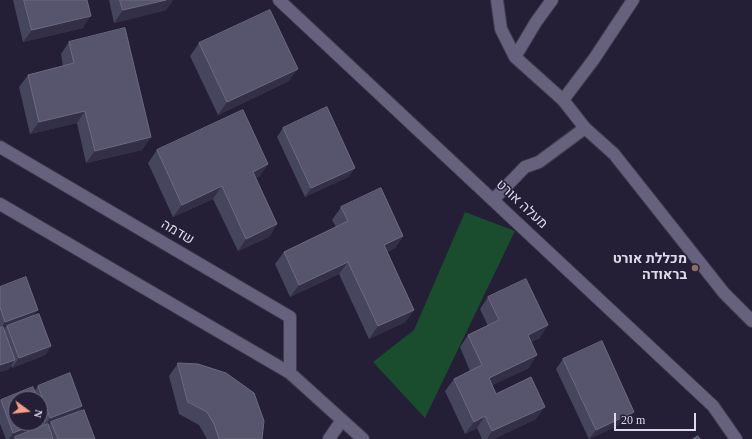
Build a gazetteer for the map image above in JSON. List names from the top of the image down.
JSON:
{
  "streets": {
    "street": ["מעלה אורט", "שדמה"]
  },
  "places": ["מכללת אורט בראודה"],
  "scale_bar": "20 m",
  "north": "right"
}
